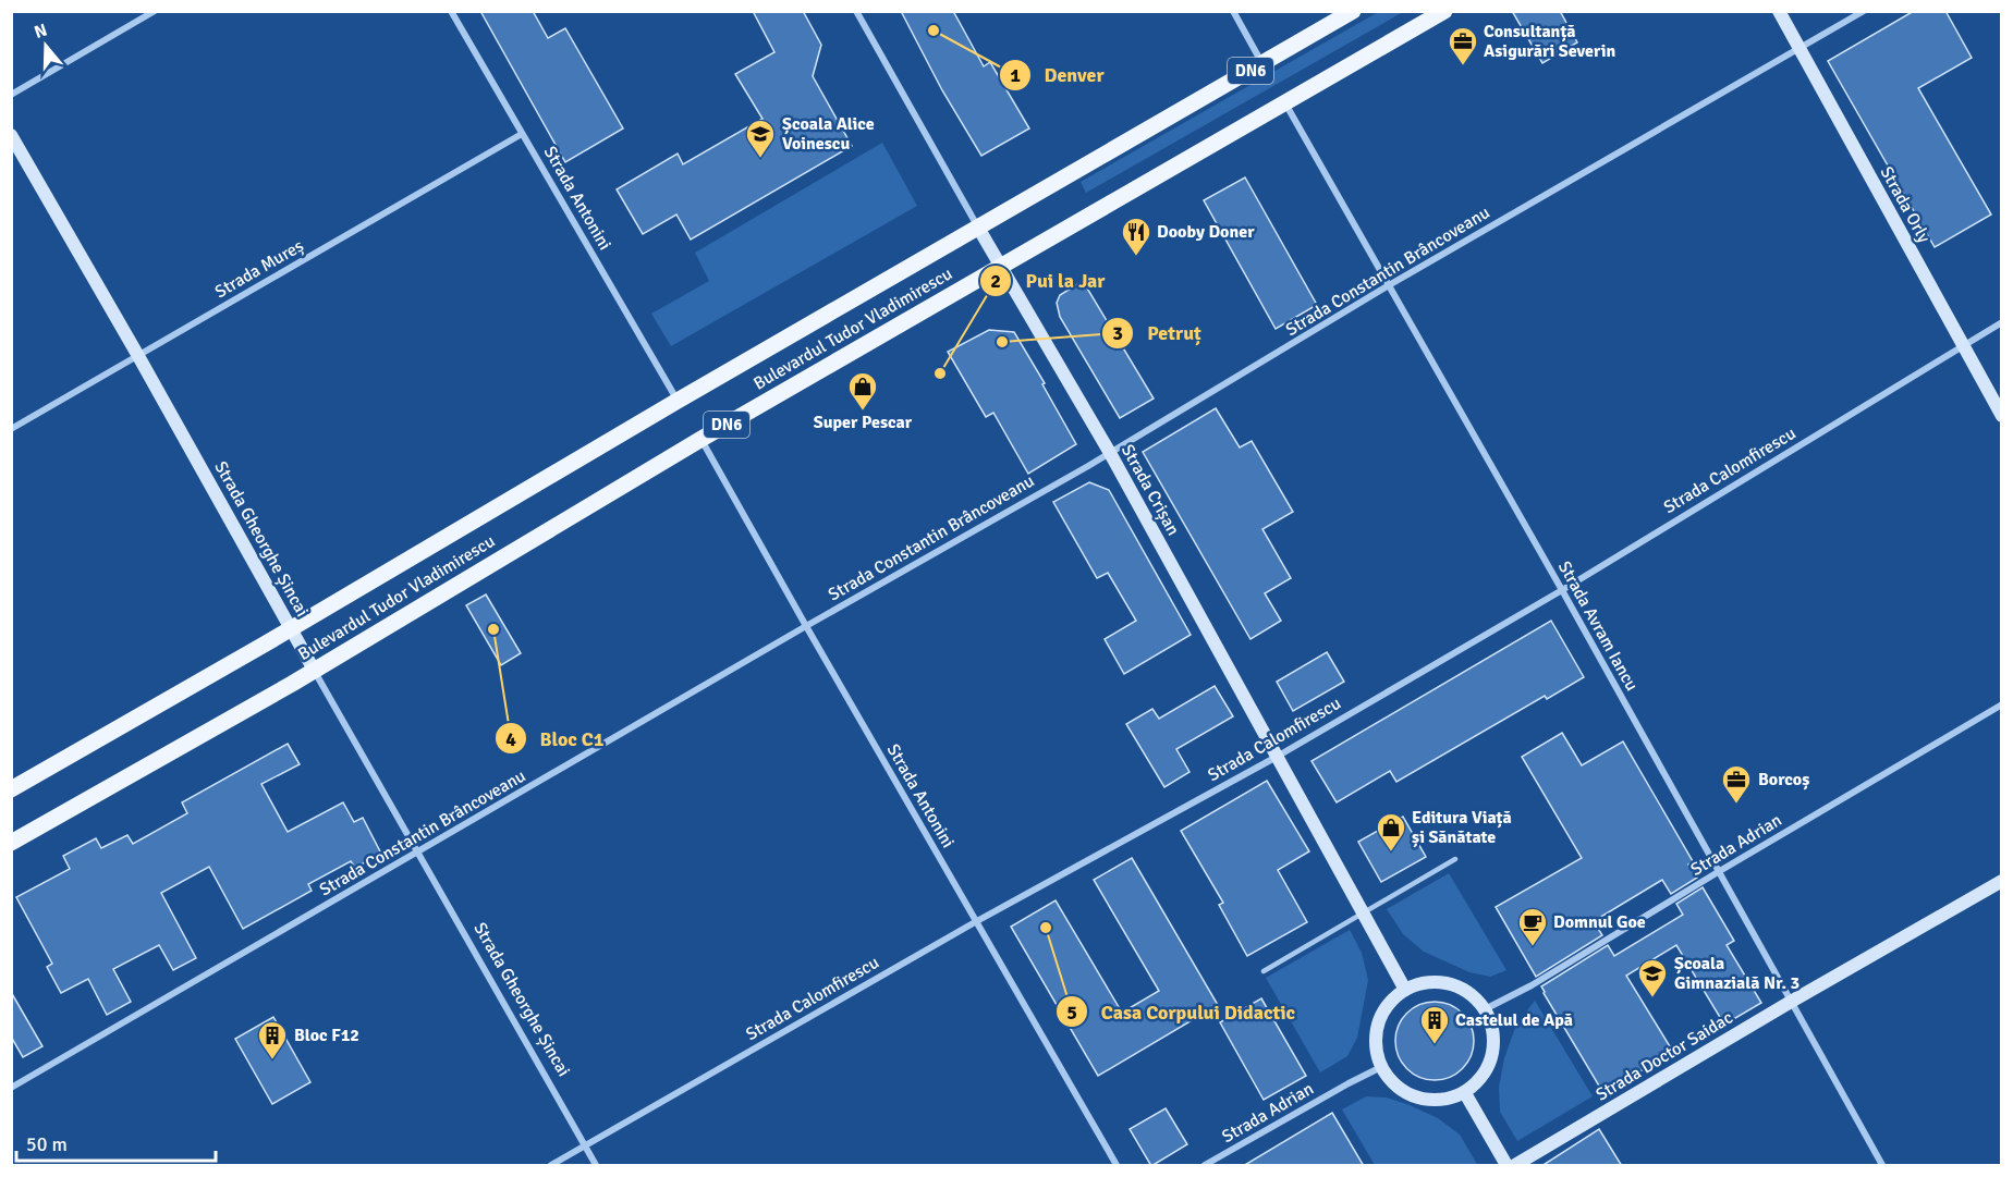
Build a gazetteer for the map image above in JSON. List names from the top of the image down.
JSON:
{
  "streets": {
    "main road": ["DN6", "Bulevardul Tudor Vladimirescu"],
    "street": [
      "Strada Antonini",
      "Strada Orly",
      "Strada Mureș",
      "Strada Constantin Brâncoveanu",
      "Strada Calomfirescu",
      "Strada Crișan",
      "Strada Gheorghe Șincai",
      "Strada Avram Iancu",
      "Strada Adrian",
      "Strada Doctor Saidac"
    ]
  },
  "crossings": [
    ["Strada Antonini", "Strada Mureș"],
    ["Strada Antonini", "Strada Constantin Brâncoveanu"],
    ["Strada Antonini", "Bulevardul Tudor Vladimirescu"],
    ["Strada Antonini", "Strada Calomfirescu"],
    ["Strada Orly", "Strada Constantin Brâncoveanu"],
    ["Strada Orly", "Strada Calomfirescu"],
    ["Strada Mureș", "Strada Gheorghe Șincai"],
    ["Strada Constantin Brâncoveanu", "Strada Crișan"],
    ["Strada Constantin Brâncoveanu", "Strada Gheorghe Șincai"],
    ["Strada Constantin Brâncoveanu", "Strada Avram Iancu"],
    ["Bulevardul Tudor Vladimirescu", "Strada Crișan"],
    ["Bulevardul Tudor Vladimirescu", "Strada Gheorghe Șincai"],
    ["Bulevardul Tudor Vladimirescu", "Strada Avram Iancu"],
    ["Strada Calomfirescu", "Strada Crișan"],
    ["Strada Calomfirescu", "Strada Gheorghe Șincai"],
    ["Strada Calomfirescu", "Strada Avram Iancu"],
    ["Strada Crișan", "Strada Adrian"],
    ["Strada Avram Iancu", "Strada Adrian"],
    ["Strada Avram Iancu", "Strada Doctor Saidac"]
  ],
  "places": {
    "other": [
      "Denver",
      "Petruț",
      "Pui la Jar",
      "Bloc C1",
      "Casa Corpului Didactic"
    ],
    "office": ["Consultanță Asigurări Severin", "Borcoș"],
    "school or university": ["Școala Alice Voinescu", "Școala Gimnazială Nr. 3"],
    "restaurant": ["Dooby Doner"],
    "shop": ["Super Pescar", "Editura Viață și Sănătate"],
    "cafe": ["Domnul Goe"],
    "building": ["Castelul de Apă", "Bloc F12"]
  },
  "scale_bar": "50 m",
  "north": "top"
}
